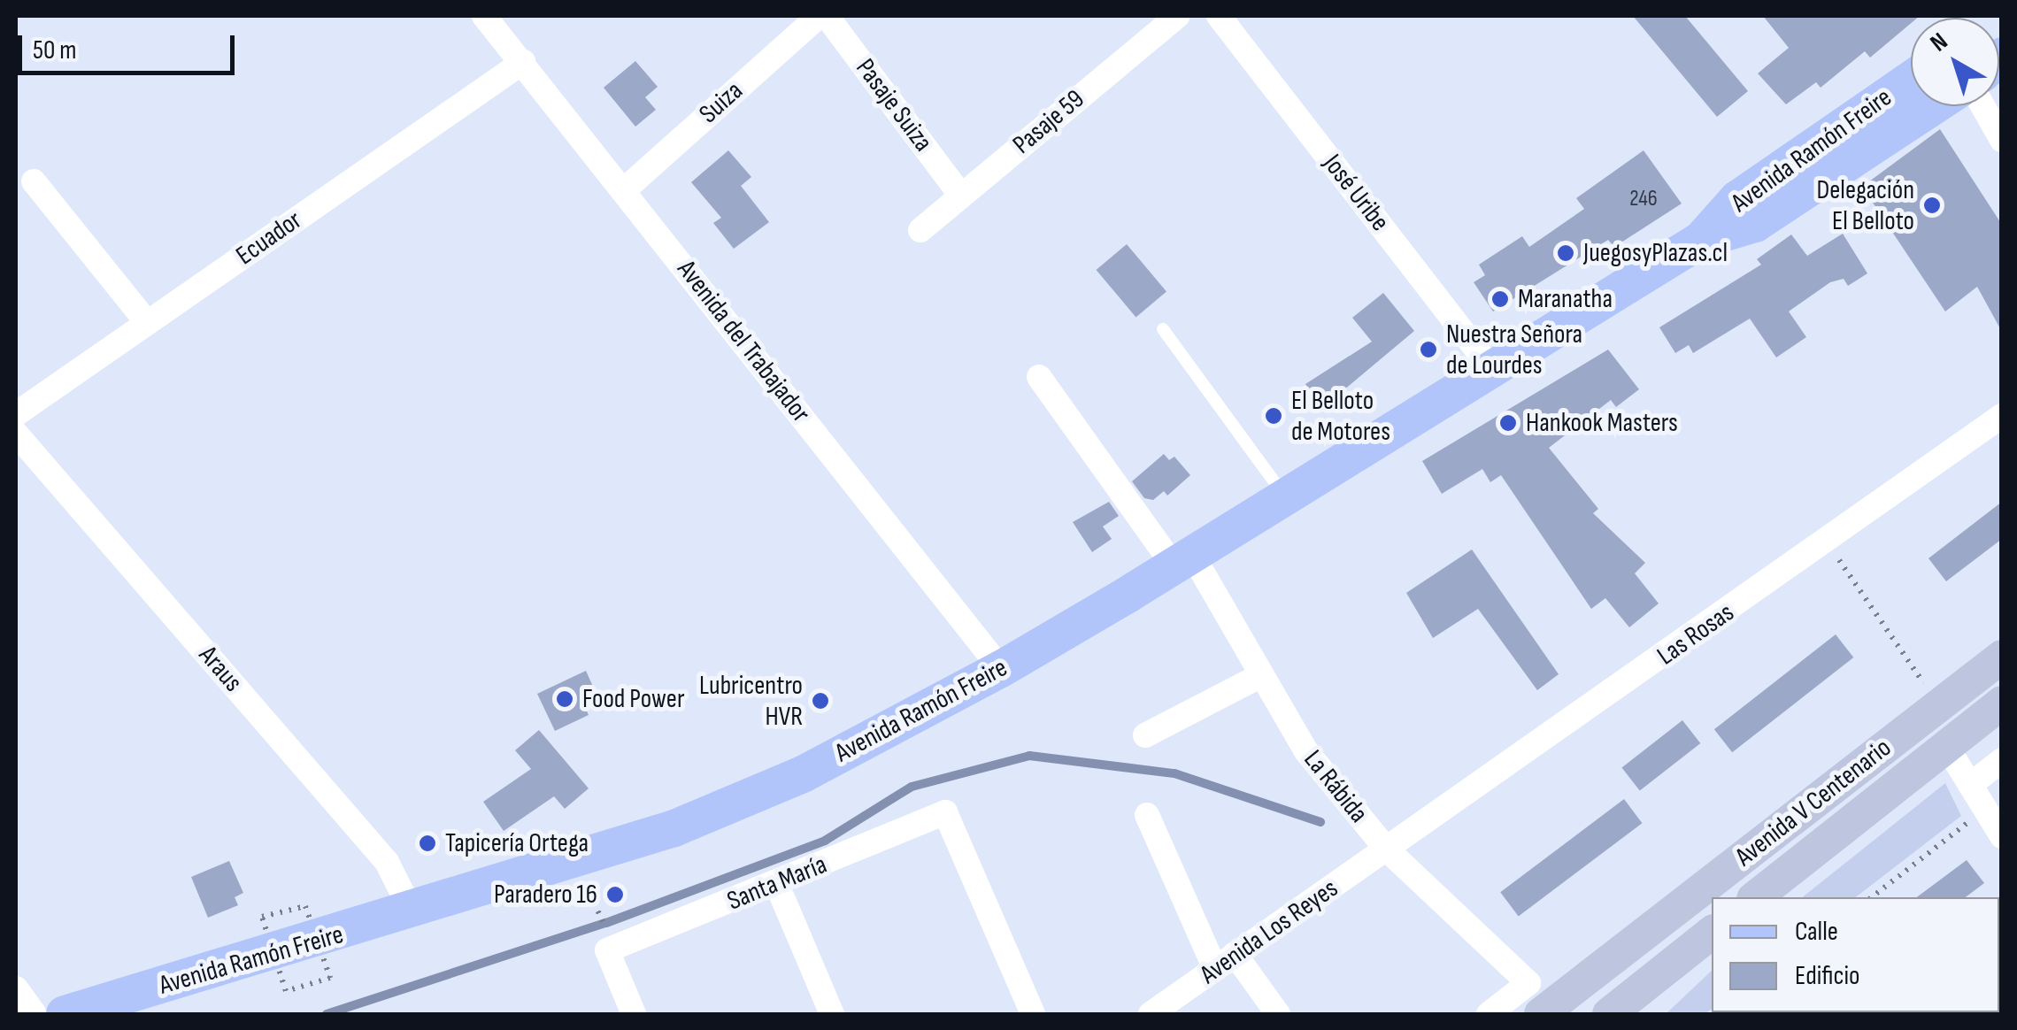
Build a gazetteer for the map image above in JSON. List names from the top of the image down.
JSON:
{
  "streets": {
    "main road": ["Avenida Ramón Freire", "Avenida V Centenario"],
    "street": [
      "Suiza",
      "Pasaje Suiza",
      "Pasaje 59",
      "José Uribe",
      "Ecuador",
      "Avenida del Trabajador",
      "Las Rosas",
      "Araus",
      "La Rábida",
      "Santa María",
      "Avenida Los Reyes"
    ]
  },
  "crossings": [
    ["Suiza", "Avenida del Trabajador"],
    ["Pasaje Suiza", "Pasaje 59"],
    ["Avenida Ramón Freire", "José Uribe"],
    ["Avenida Ramón Freire", "Avenida del Trabajador"],
    ["Avenida Ramón Freire", "Araus"],
    ["Avenida Ramón Freire", "La Rábida"],
    ["Ecuador", "Avenida del Trabajador"],
    ["Las Rosas", "La Rábida"],
    ["Las Rosas", "Avenida Los Reyes"],
    ["La Rábida", "Avenida Los Reyes"]
  ],
  "places": [
    "Delegación El Belloto",
    "JuegosyPlazas.cl",
    "Maranatha",
    "Nuestra Señora de Lourdes",
    "El Belloto de Motores",
    "Hankook Masters",
    "Food Power",
    "Lubricentro HVR",
    "Tapicería Ortega",
    "Paradero 16"
  ],
  "house_numbers": ["246"],
  "legend": ["Calle", "Edificio"],
  "scale_bar": "50 m",
  "north": "top left"
}
